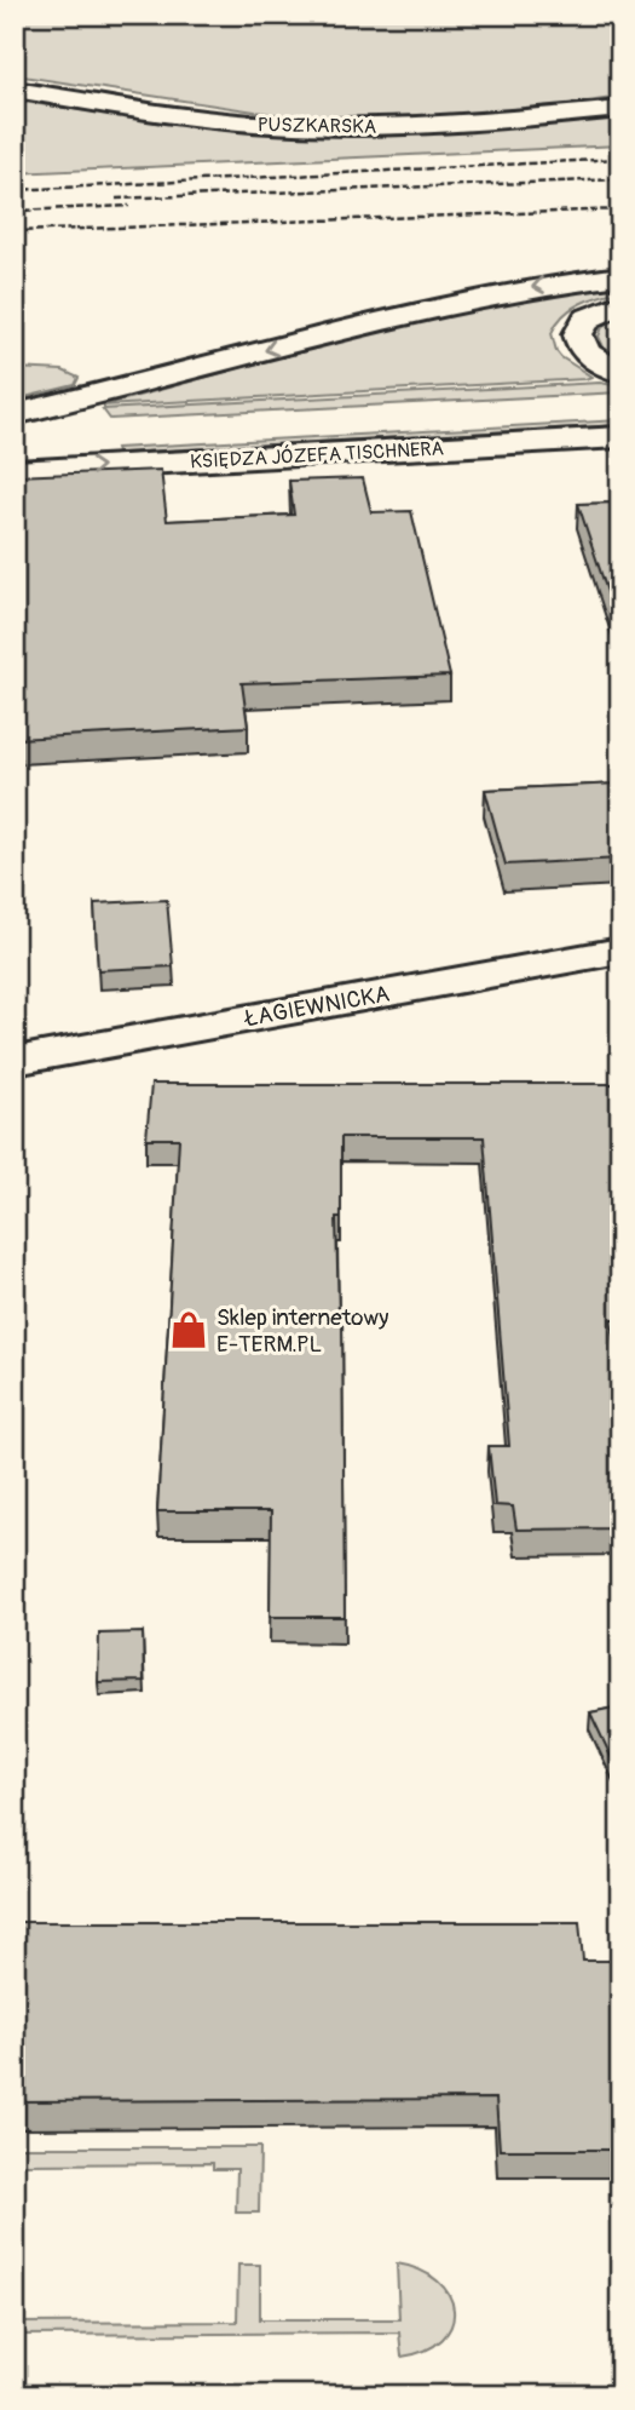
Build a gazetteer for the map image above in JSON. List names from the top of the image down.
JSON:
{
  "streets": {
    "main road": ["PUSZKARSKA", "KSIĘDZA JÓZEFA TISCHNERA", "ŁAGIEWNICKA"]
  },
  "places": {
    "shop": ["Sklep internetowy E-TERM.PL"]
  }
}
